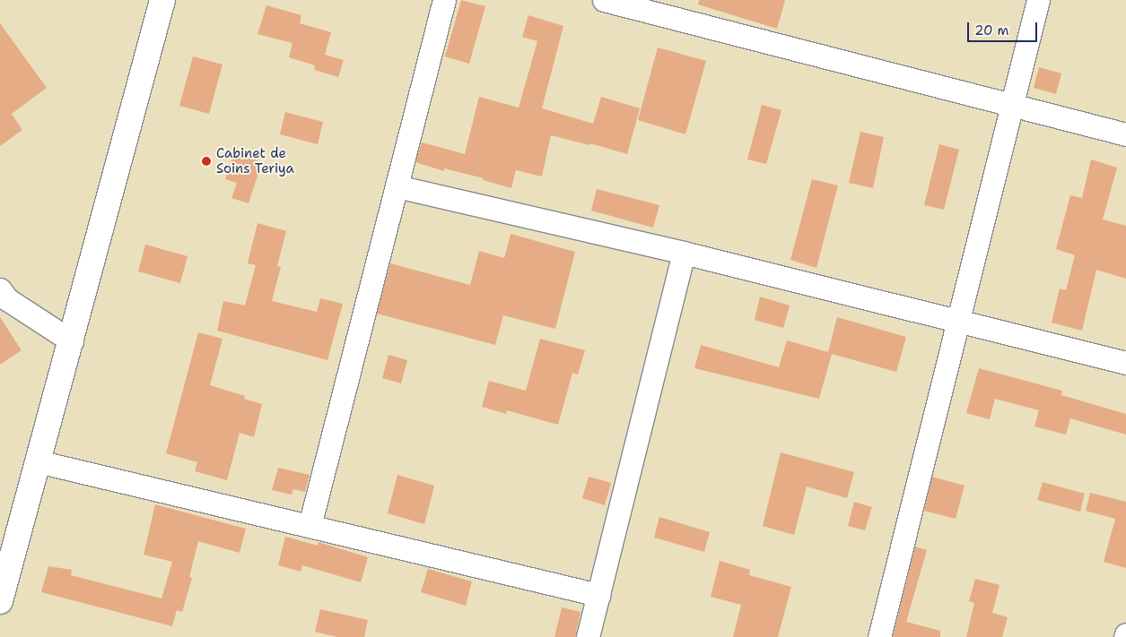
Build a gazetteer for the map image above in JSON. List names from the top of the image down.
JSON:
{
  "places": ["Cabinet de Soins Teriya"],
  "scale_bar": "20 m"
}
